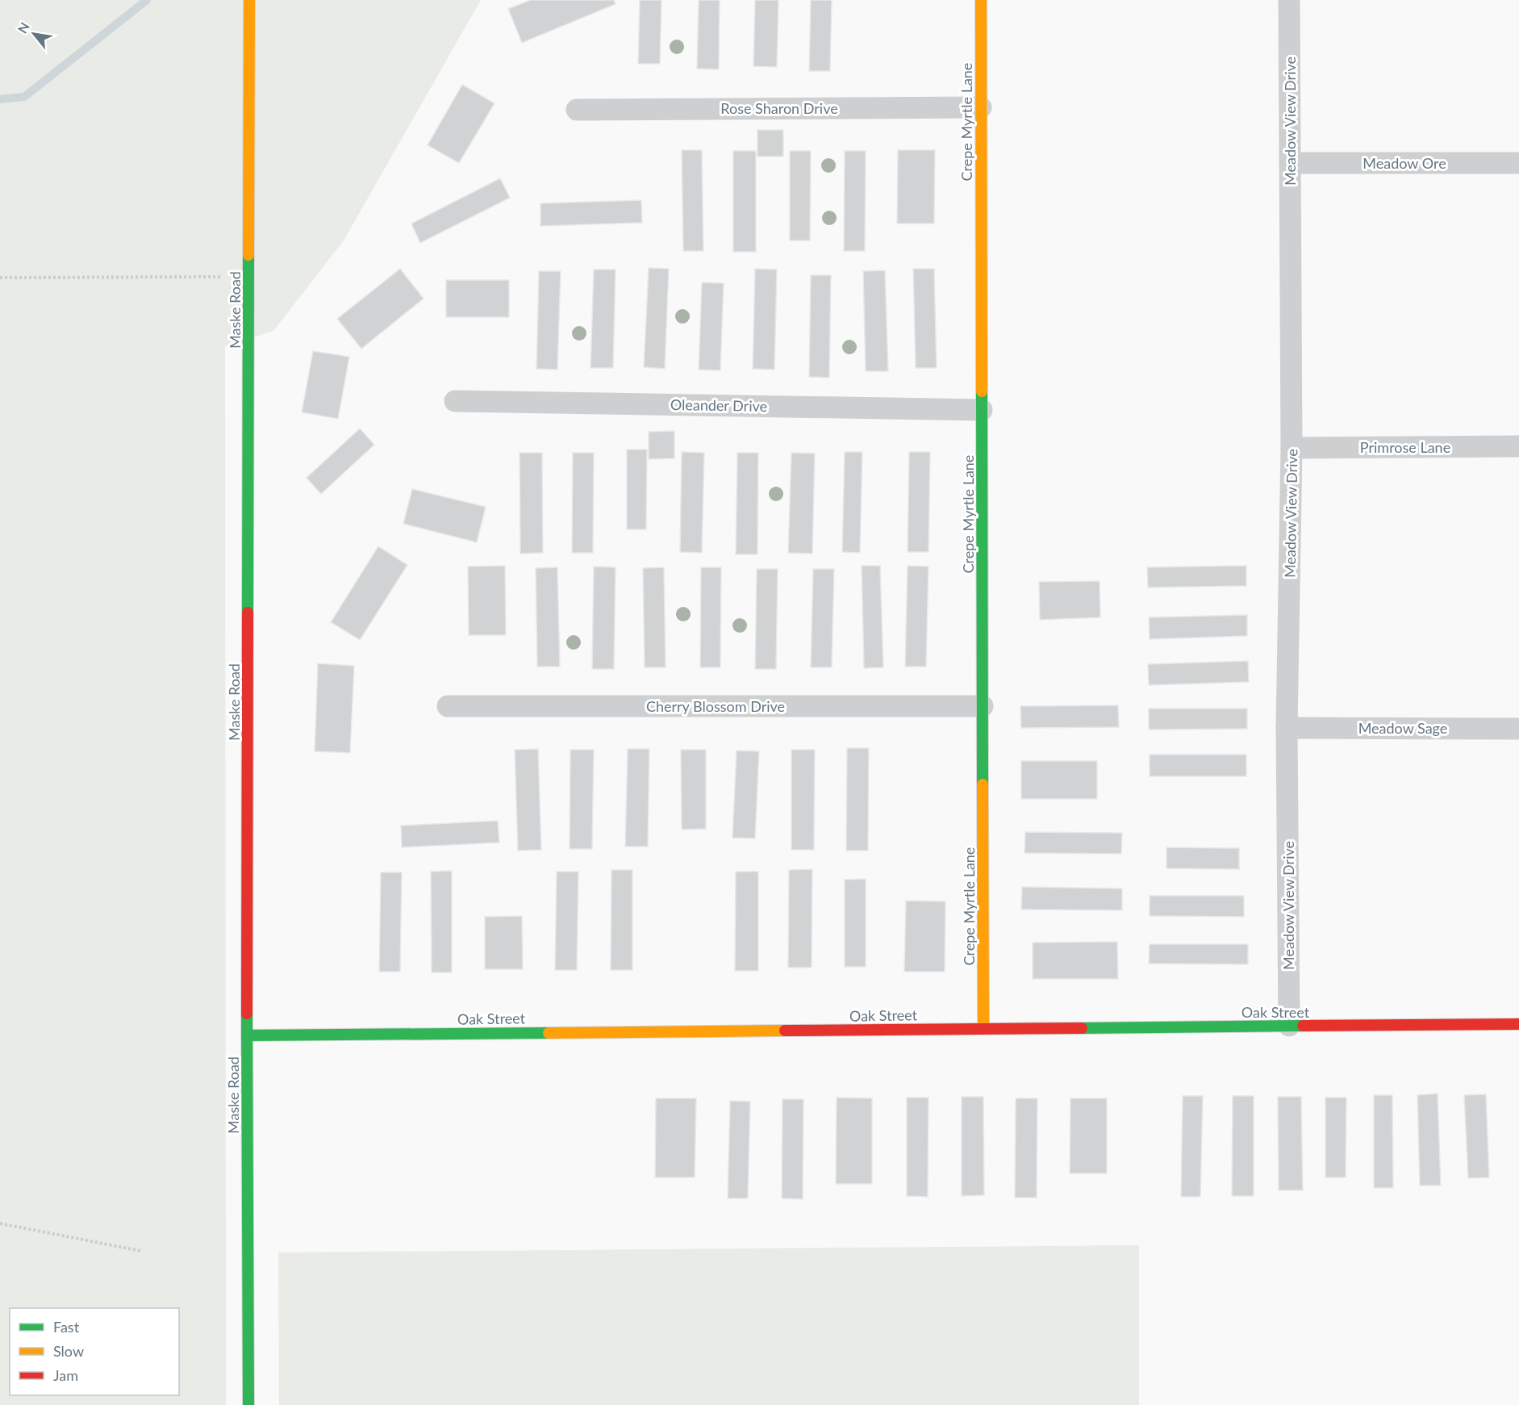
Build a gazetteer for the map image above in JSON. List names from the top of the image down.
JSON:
{
  "streets": {
    "street": [
      "Rose Sharon Drive",
      "Meadow View Drive",
      "Crepe Myrtle Lane",
      "Meadow Ore",
      "Maske Road",
      "Oleander Drive",
      "Primrose Lane",
      "Cherry Blossom Drive",
      "Meadow Sage",
      "Oak Street"
    ]
  },
  "crossings": [
    ["Rose Sharon Drive", "Crepe Myrtle Lane"],
    ["Meadow View Drive", "Meadow Ore"],
    ["Meadow View Drive", "Primrose Lane"],
    ["Meadow View Drive", "Meadow Sage"],
    ["Meadow View Drive", "Oak Street"],
    ["Crepe Myrtle Lane", "Oleander Drive"],
    ["Crepe Myrtle Lane", "Cherry Blossom Drive"],
    ["Crepe Myrtle Lane", "Oak Street"],
    ["Maske Road", "Oak Street"]
  ],
  "legend": ["Fast", "Slow", "Jam"],
  "north": "top left"
}
